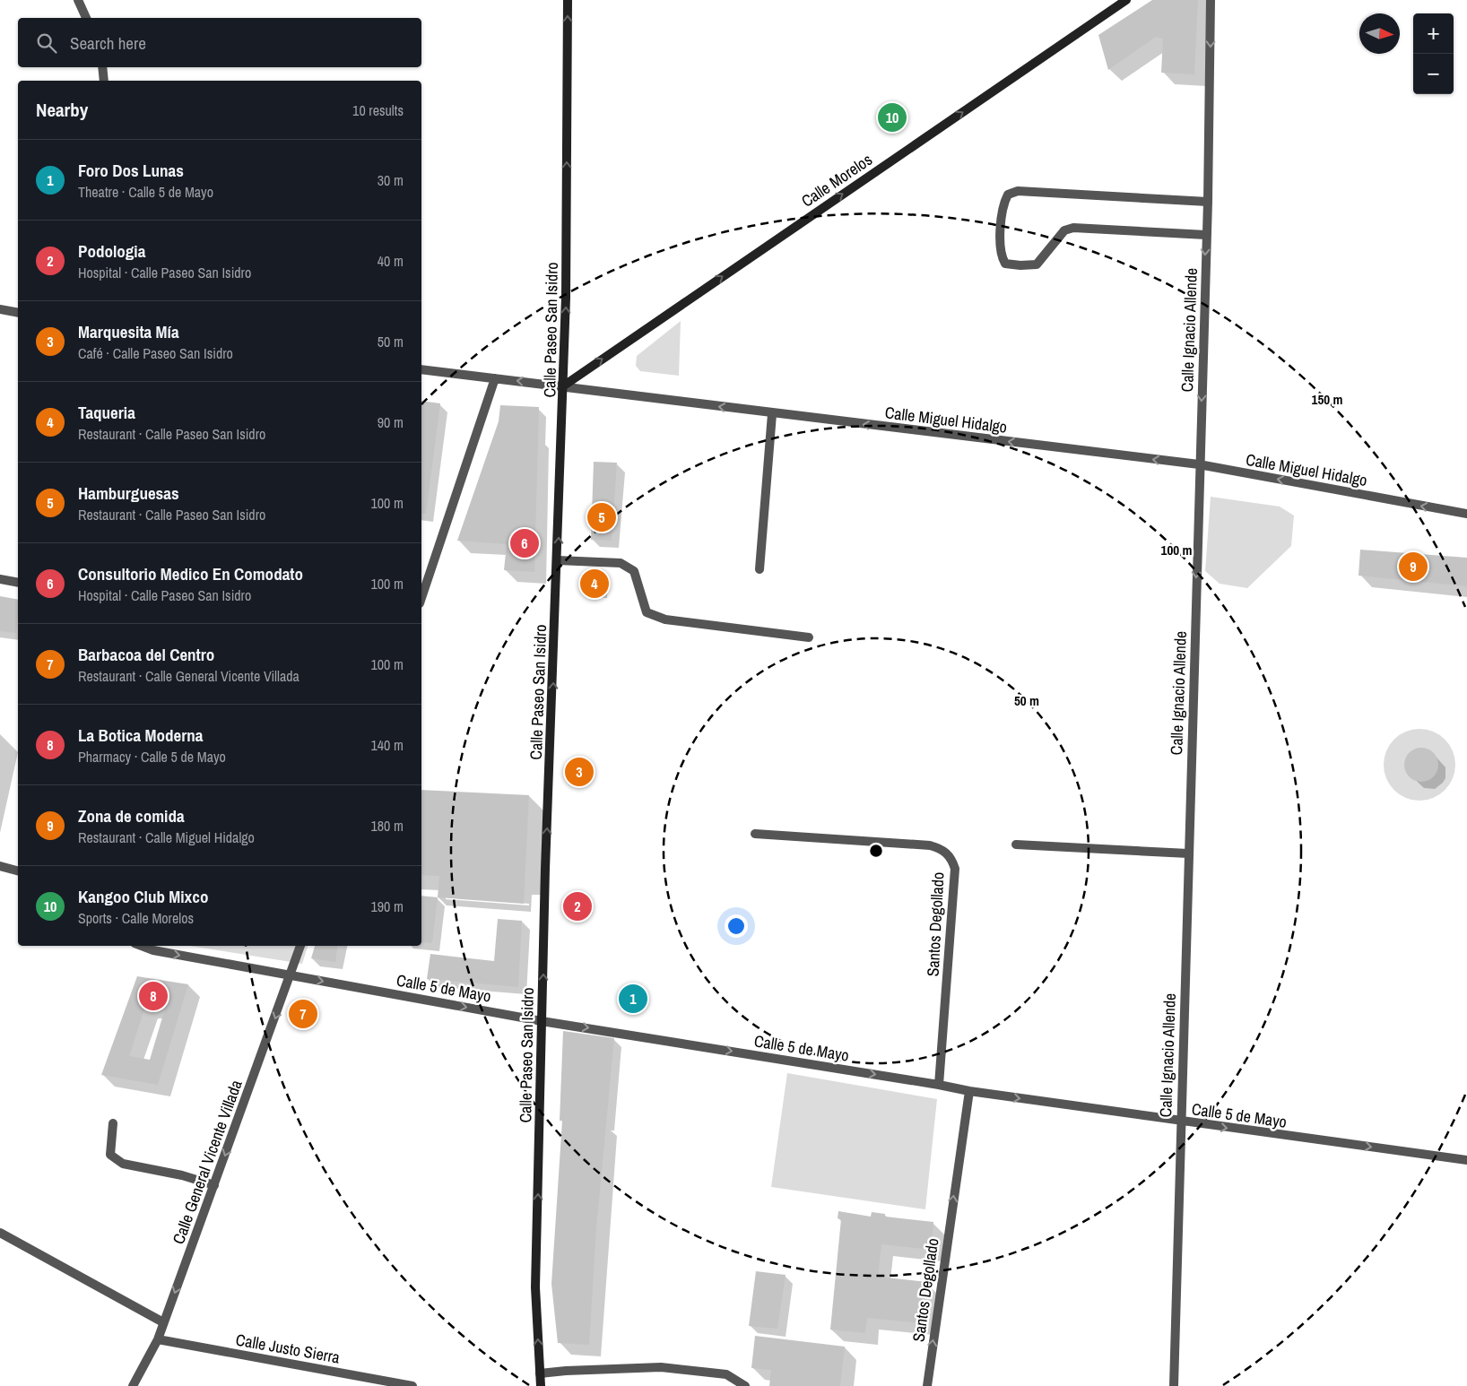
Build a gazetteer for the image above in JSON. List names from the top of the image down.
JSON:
{
  "streets": {
    "main road": ["Calle Morelos", "Calle Paseo San Isidro"],
    "street": [
      "Calle Ignacio Allende",
      "Calle Miguel Hidalgo",
      "Santos Degollado",
      "Calle 5 de Mayo",
      "Calle General Vicente Villada",
      "Calle Justo Sierra"
    ]
  },
  "crossings": [
    ["Calle Morelos", "Calle Paseo San Isidro"],
    ["Calle Morelos", "Calle Miguel Hidalgo"],
    ["Calle Paseo San Isidro", "Calle Miguel Hidalgo"],
    ["Calle Paseo San Isidro", "Calle 5 de Mayo"],
    ["Calle Ignacio Allende", "Calle Miguel Hidalgo"],
    ["Calle Ignacio Allende", "Calle 5 de Mayo"],
    ["Santos Degollado", "Calle 5 de Mayo"],
    ["Calle 5 de Mayo", "Calle General Vicente Villada"],
    ["Calle General Vicente Villada", "Calle Justo Sierra"]
  ],
  "one_way": [
    "Calle Morelos",
    "Calle Paseo San Isidro",
    "Calle Ignacio Allende",
    "Calle Miguel Hidalgo",
    "Santos Degollado",
    "Calle 5 de Mayo",
    "Calle General Vicente Villada"
  ],
  "north": "right",
  "page": {
    "map_buttons": ["+", "−"],
    "search": "Search here",
    "heading": ["Nearby", "10 results"],
    "pins": [
      "10",
      "5",
      "6",
      "9",
      "4",
      "3",
      "2",
      "8",
      "1",
      "7"
    ],
    "list": [
      {
        "mark": "1",
        "name": "Foro Dos Lunas",
        "note": "Theatre · Calle 5 de Mayo",
        "value": "30 m"
      },
      {
        "mark": "2",
        "name": "Podologia",
        "note": "Hospital · Calle Paseo San Isidro",
        "value": "40 m"
      },
      {
        "mark": "3",
        "name": "Marquesita Mía",
        "note": "Café · Calle Paseo San Isidro",
        "value": "50 m"
      },
      {
        "mark": "4",
        "name": "Taqueria",
        "note": "Restaurant · Calle Paseo San Isidro",
        "value": "90 m"
      },
      {
        "mark": "5",
        "name": "Hamburguesas",
        "note": "Restaurant · Calle Paseo San Isidro",
        "value": "100 m"
      },
      {
        "mark": "6",
        "name": "Consultorio Medico En Comodato",
        "note": "Hospital · Calle Paseo San Isidro",
        "value": "100 m"
      },
      {
        "mark": "7",
        "name": "Barbacoa del Centro",
        "note": "Restaurant · Calle General Vicente Villada",
        "value": "100 m"
      },
      {
        "mark": "8",
        "name": "La Botica Moderna",
        "note": "Pharmacy · Calle 5 de Mayo",
        "value": "140 m"
      },
      {
        "mark": "9",
        "name": "Zona de comida",
        "note": "Restaurant · Calle Miguel Hidalgo",
        "value": "180 m"
      },
      {
        "mark": "10",
        "name": "Kangoo Club Mixco",
        "note": "Sports · Calle Morelos",
        "value": "190 m"
      }
    ]
  },
  "rings": ["150 m", "100 m", "50 m"]
}
